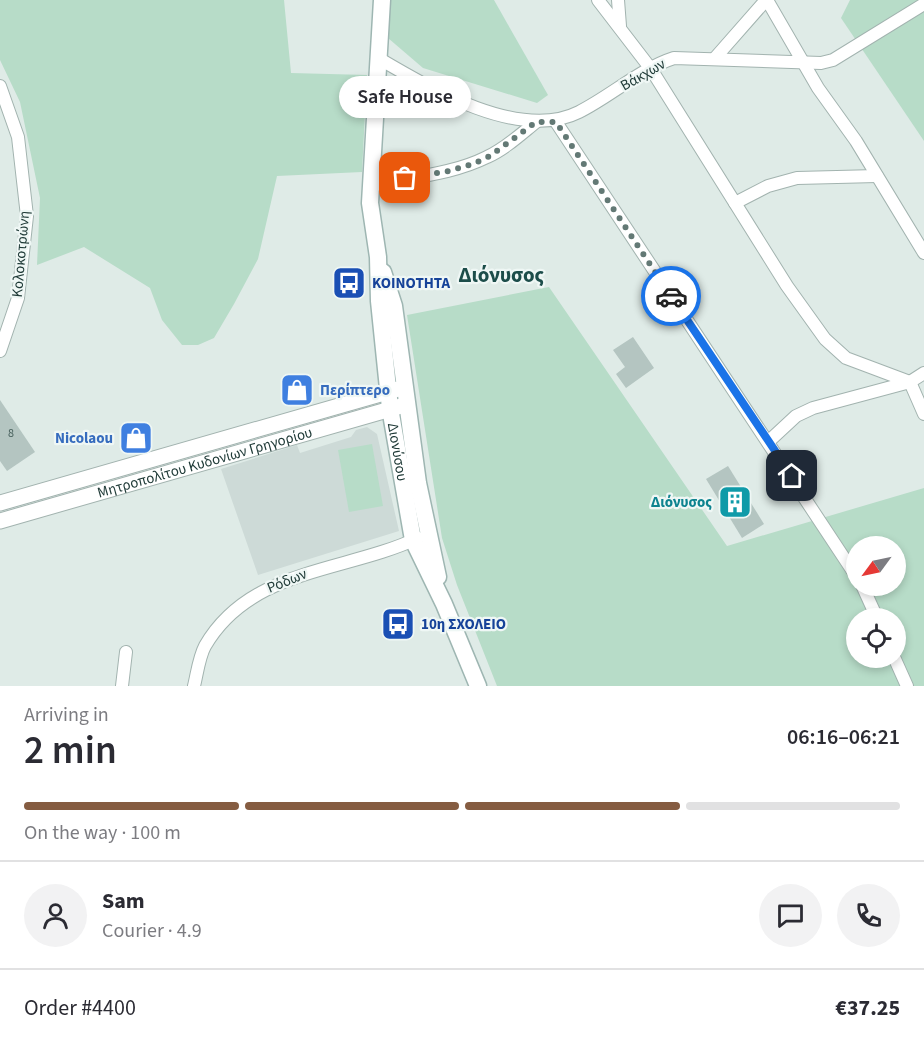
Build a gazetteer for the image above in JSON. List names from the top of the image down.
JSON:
{
  "streets": {
    "main road": ["Διονύσου"],
    "street": [
      "Βάκχων",
      "Κολοκοτρώνη",
      "Μητροπολίτου Κυδονίων Γρηγορίου",
      "Ρόδων"
    ]
  },
  "crossings": [
    ["Βάκχων", "Διονύσου"],
    ["Διονύσου", "Μητροπολίτου Κυδονίων Γρηγορίου"],
    ["Διονύσου", "Ρόδων"]
  ],
  "districts": ["Διόνυσος"],
  "places": {
    "other": ["Safe House"],
    "bus stop": ["ΚΟΙΝΟΤΗΤΑ", "10η ΣΧΟΛΕΙΟ"],
    "shop": ["Περίπτερο", "Nicolaou"],
    "building": ["Διόνυσος"]
  },
  "house_numbers": ["8"],
  "north": "bottom left",
  "page": {
    "bubble": "Safe House",
    "heading": ["2 min", "Arriving in", "06:16–06:21"],
    "panel": [
      "Sam",
      "Courier · 4.9",
      "Order #4400",
      "€37.25"
    ],
    "bar": "On the way · 100 m"
  }
}
